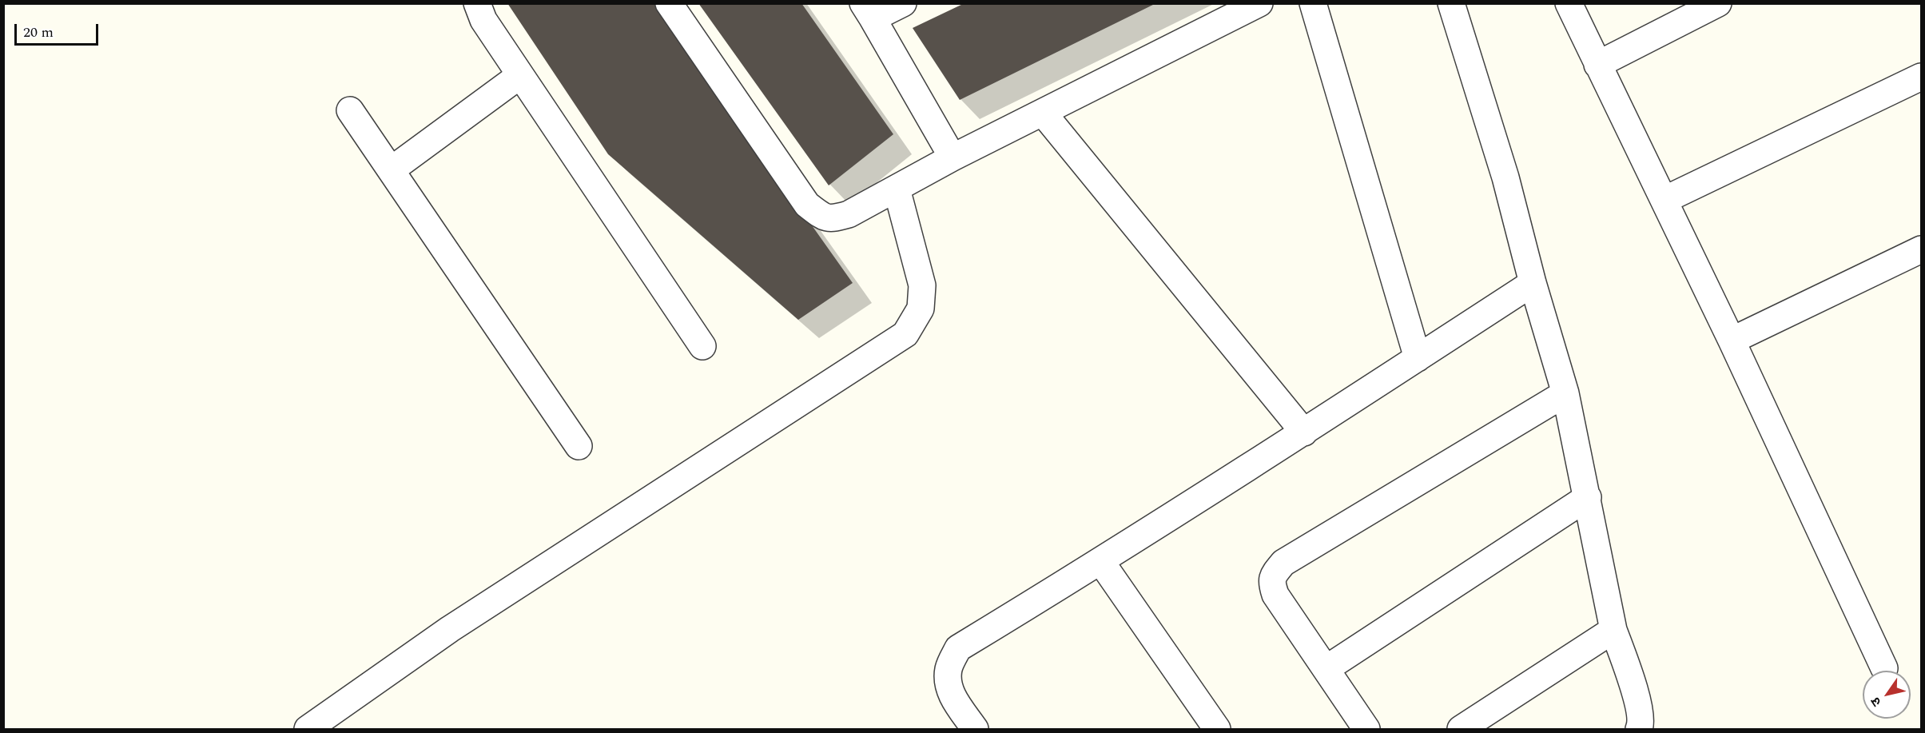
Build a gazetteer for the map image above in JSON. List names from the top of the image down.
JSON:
{
  "scale_bar": "20 m",
  "north": "bottom left"
}
